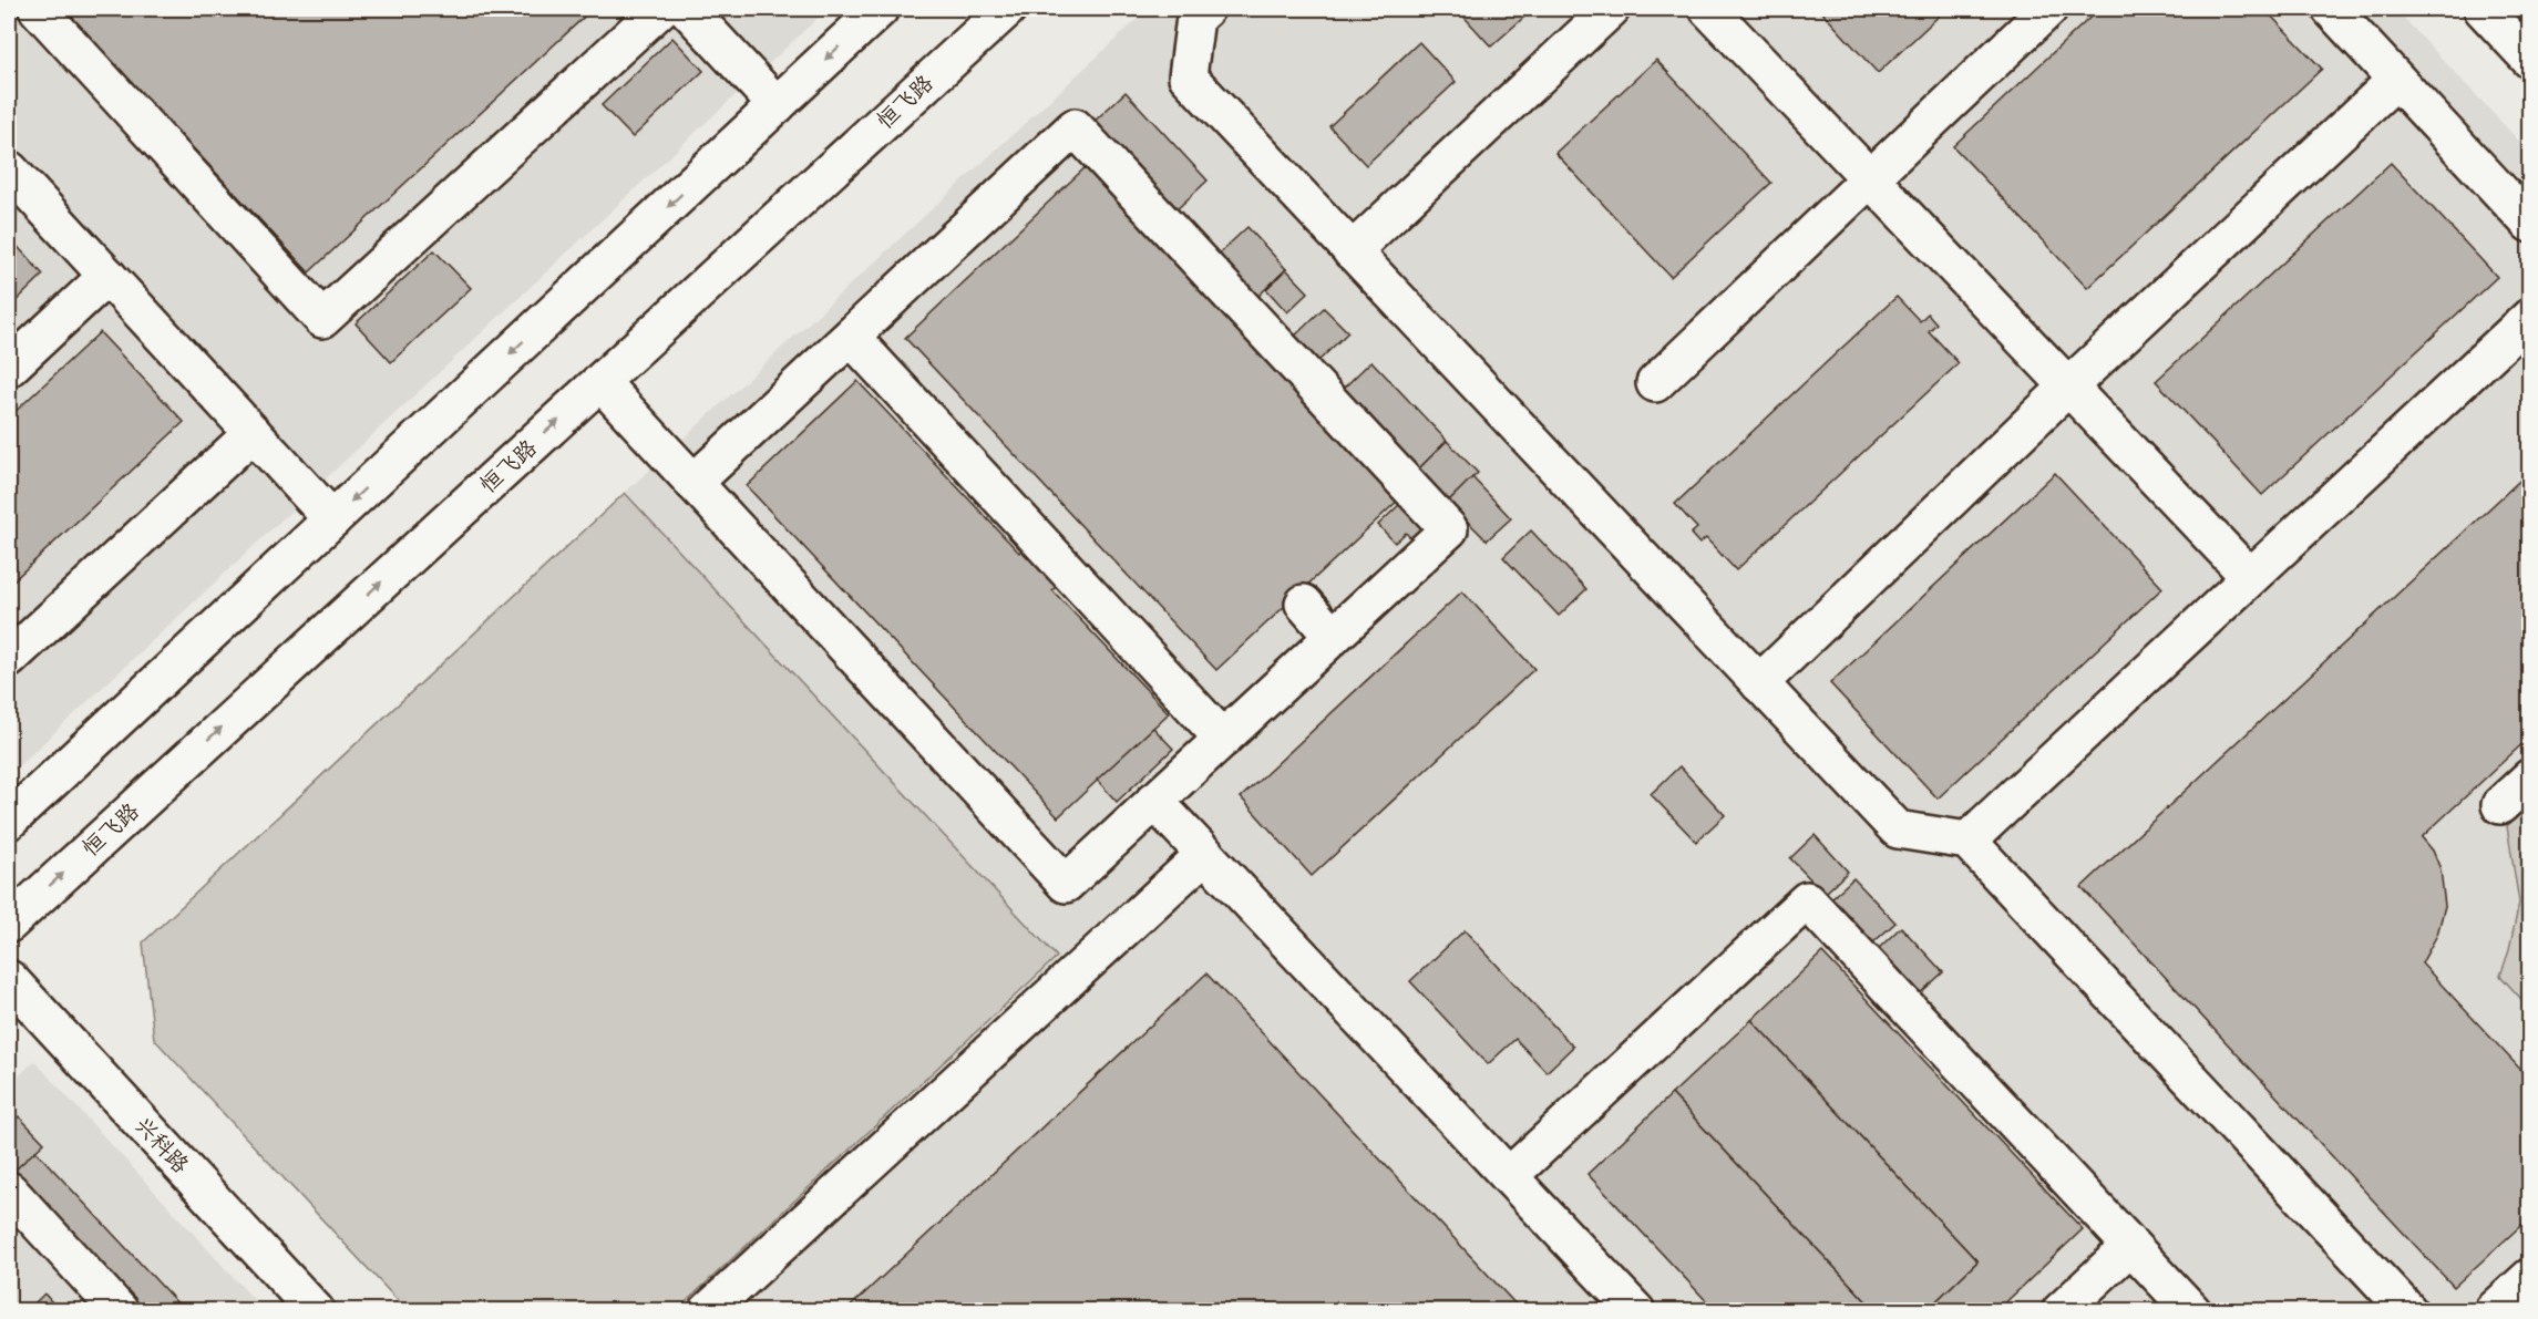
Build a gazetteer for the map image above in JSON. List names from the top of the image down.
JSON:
{
  "streets": {
    "main road": ["恒飞路", "兴科路"]
  }
}
